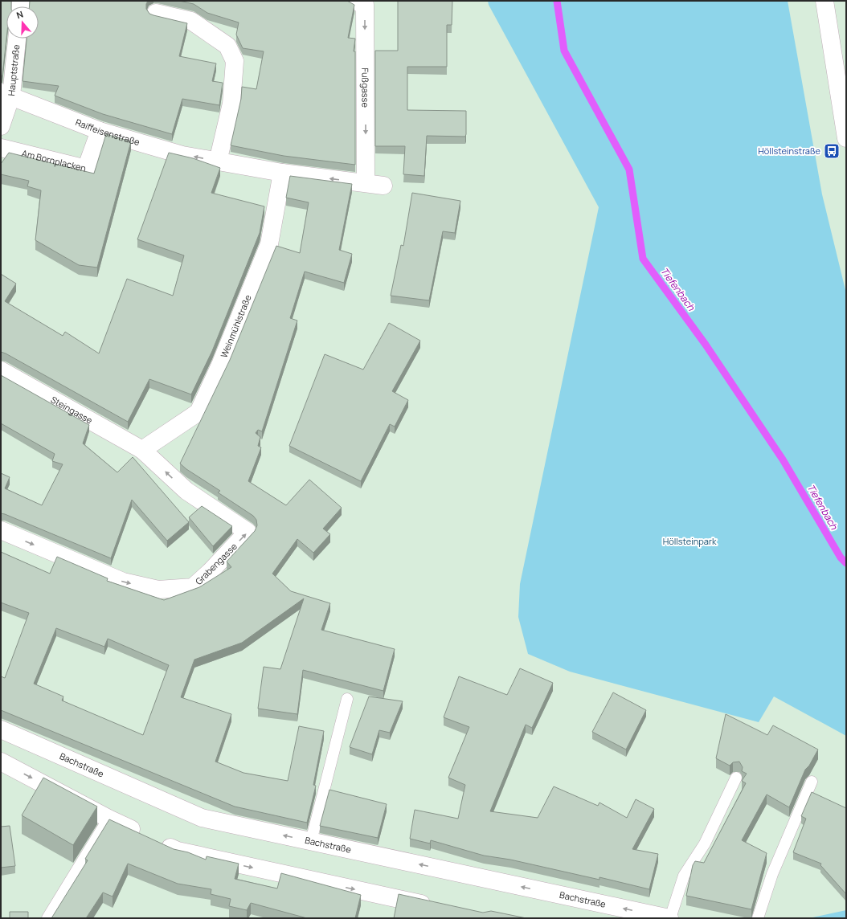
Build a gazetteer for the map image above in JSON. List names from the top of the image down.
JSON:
{
  "streets": {
    "street": [
      "Hauptstraße",
      "Fußgasse",
      "Raiffeisenstraße",
      "Am Bornplacken",
      "Weinmühlstraße",
      "Steingasse",
      "Grabengasse",
      "Bachstraße"
    ]
  },
  "crossings": [
    ["Hauptstraße", "Raiffeisenstraße"],
    ["Fußgasse", "Raiffeisenstraße"],
    ["Raiffeisenstraße", "Am Bornplacken"],
    ["Raiffeisenstraße", "Weinmühlstraße"],
    ["Weinmühlstraße", "Steingasse"],
    ["Weinmühlstraße", "Grabengasse"],
    ["Steingasse", "Grabengasse"]
  ],
  "one_way": ["Fußgasse", "Raiffeisenstraße"],
  "water": ["Tiefenbach"],
  "parks": ["Höllsteinpark"],
  "places": {
    "bus stop": ["Höllsteinstraße"]
  },
  "north": "top"
}
